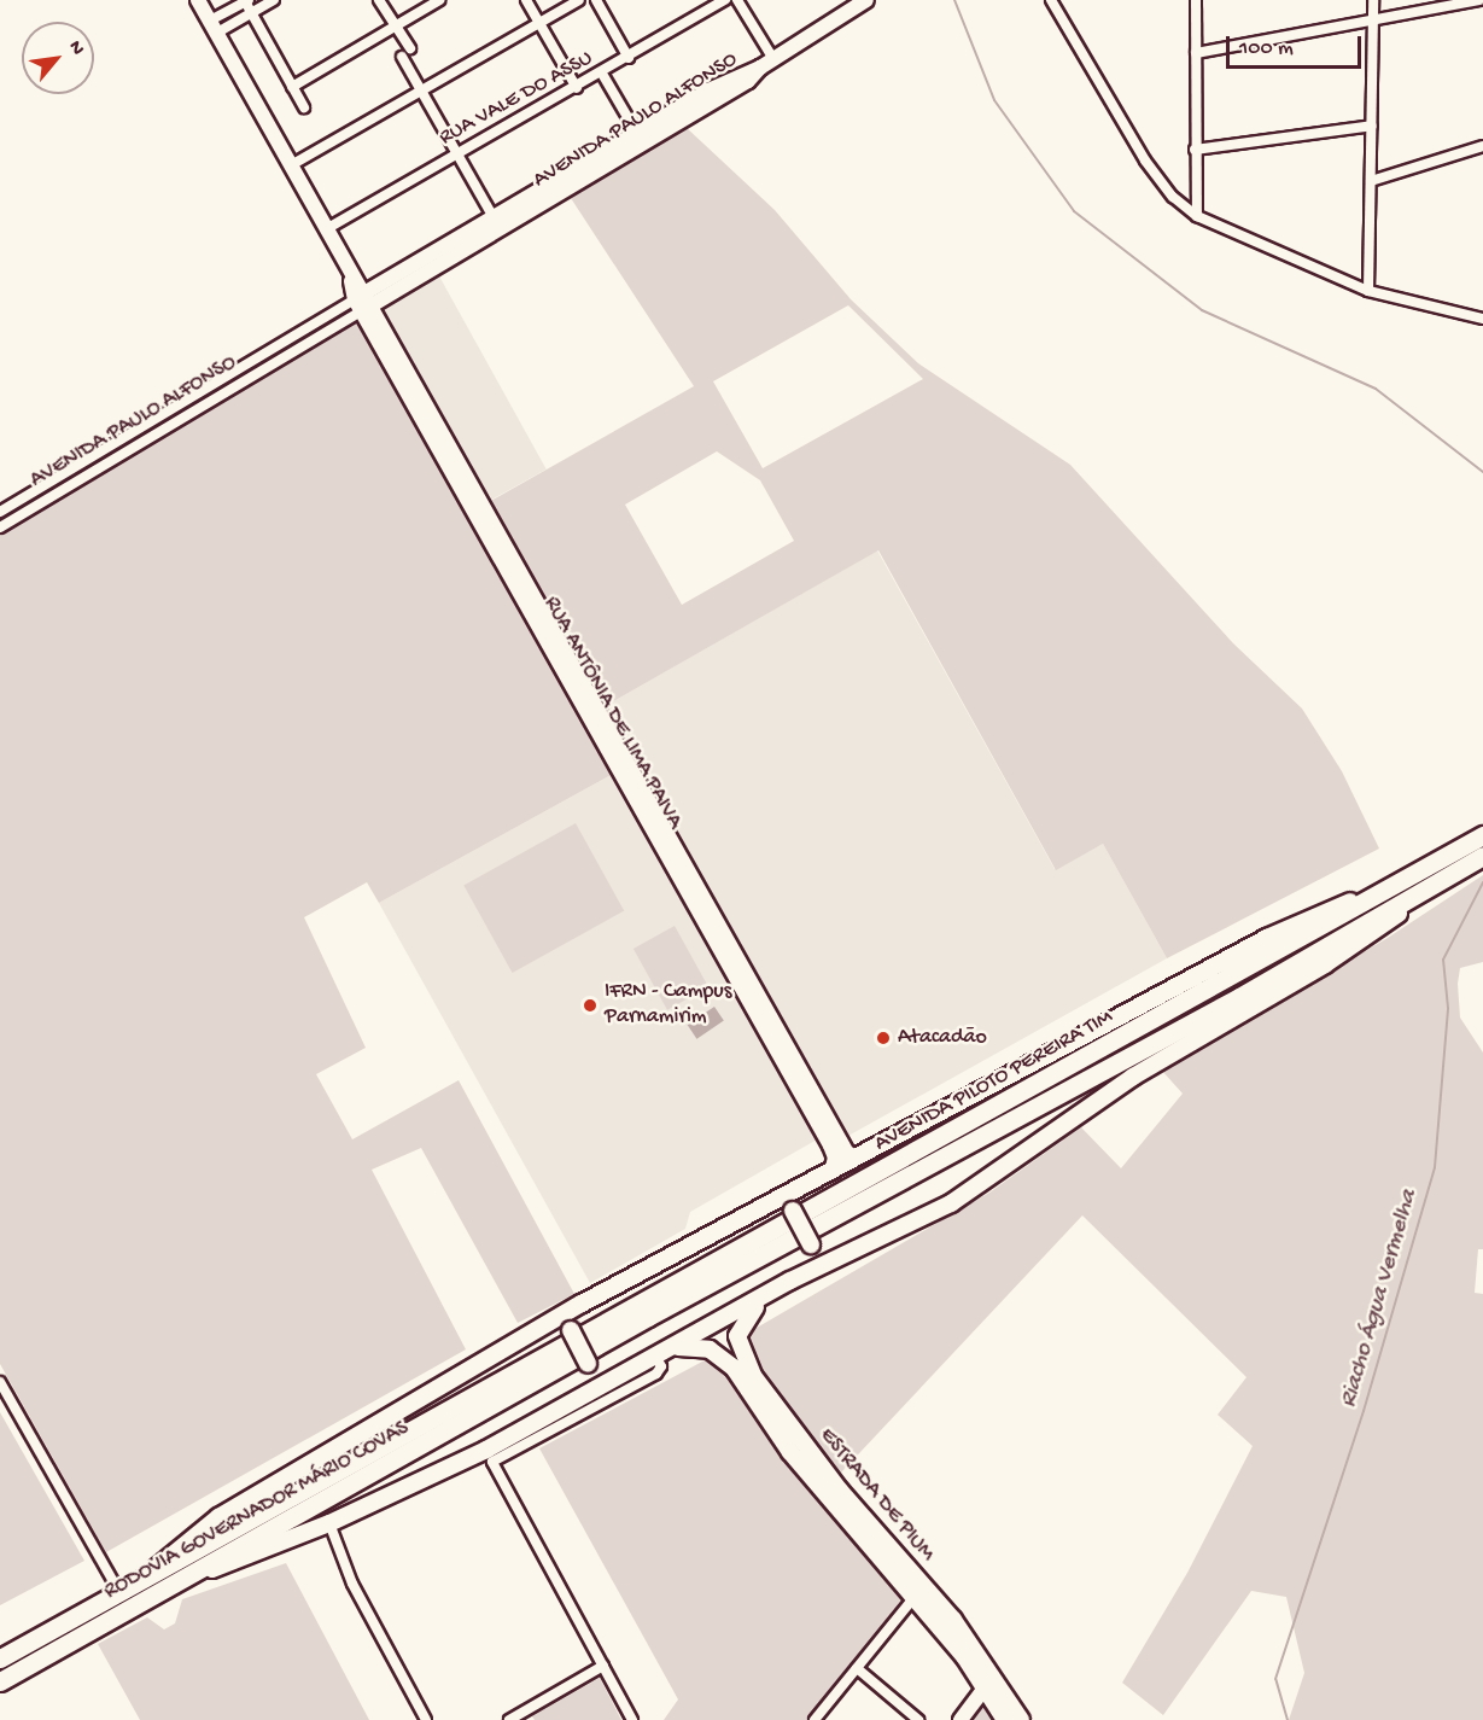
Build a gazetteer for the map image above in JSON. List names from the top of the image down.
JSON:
{
  "streets": {
    "highway": ["AVENIDA PILOTO PEREIRA TIM", "RODOVIA GOVERNADOR MÁRIO COVAS"],
    "main road": ["ESTRADA DE PIUM"],
    "street": ["RUA VALE DO ASSU", "AVENIDA PAULO ALFONSO", "RUA ANTÔNIA DE LIMA PAIVA"]
  },
  "crossings": [
    ["RUA VALE DO ASSU", "RUA ANTÔNIA DE LIMA PAIVA"],
    ["AVENIDA PAULO ALFONSO", "RUA ANTÔNIA DE LIMA PAIVA"],
    ["AVENIDA PILOTO PEREIRA TIM", "RODOVIA GOVERNADOR MÁRIO COVAS"]
  ],
  "water": ["Riacho Água Vermelha"],
  "places": ["IFRN - Campus Parnamirim", "Atacadão"],
  "scale_bar": "100 m",
  "north": "top right"
}
